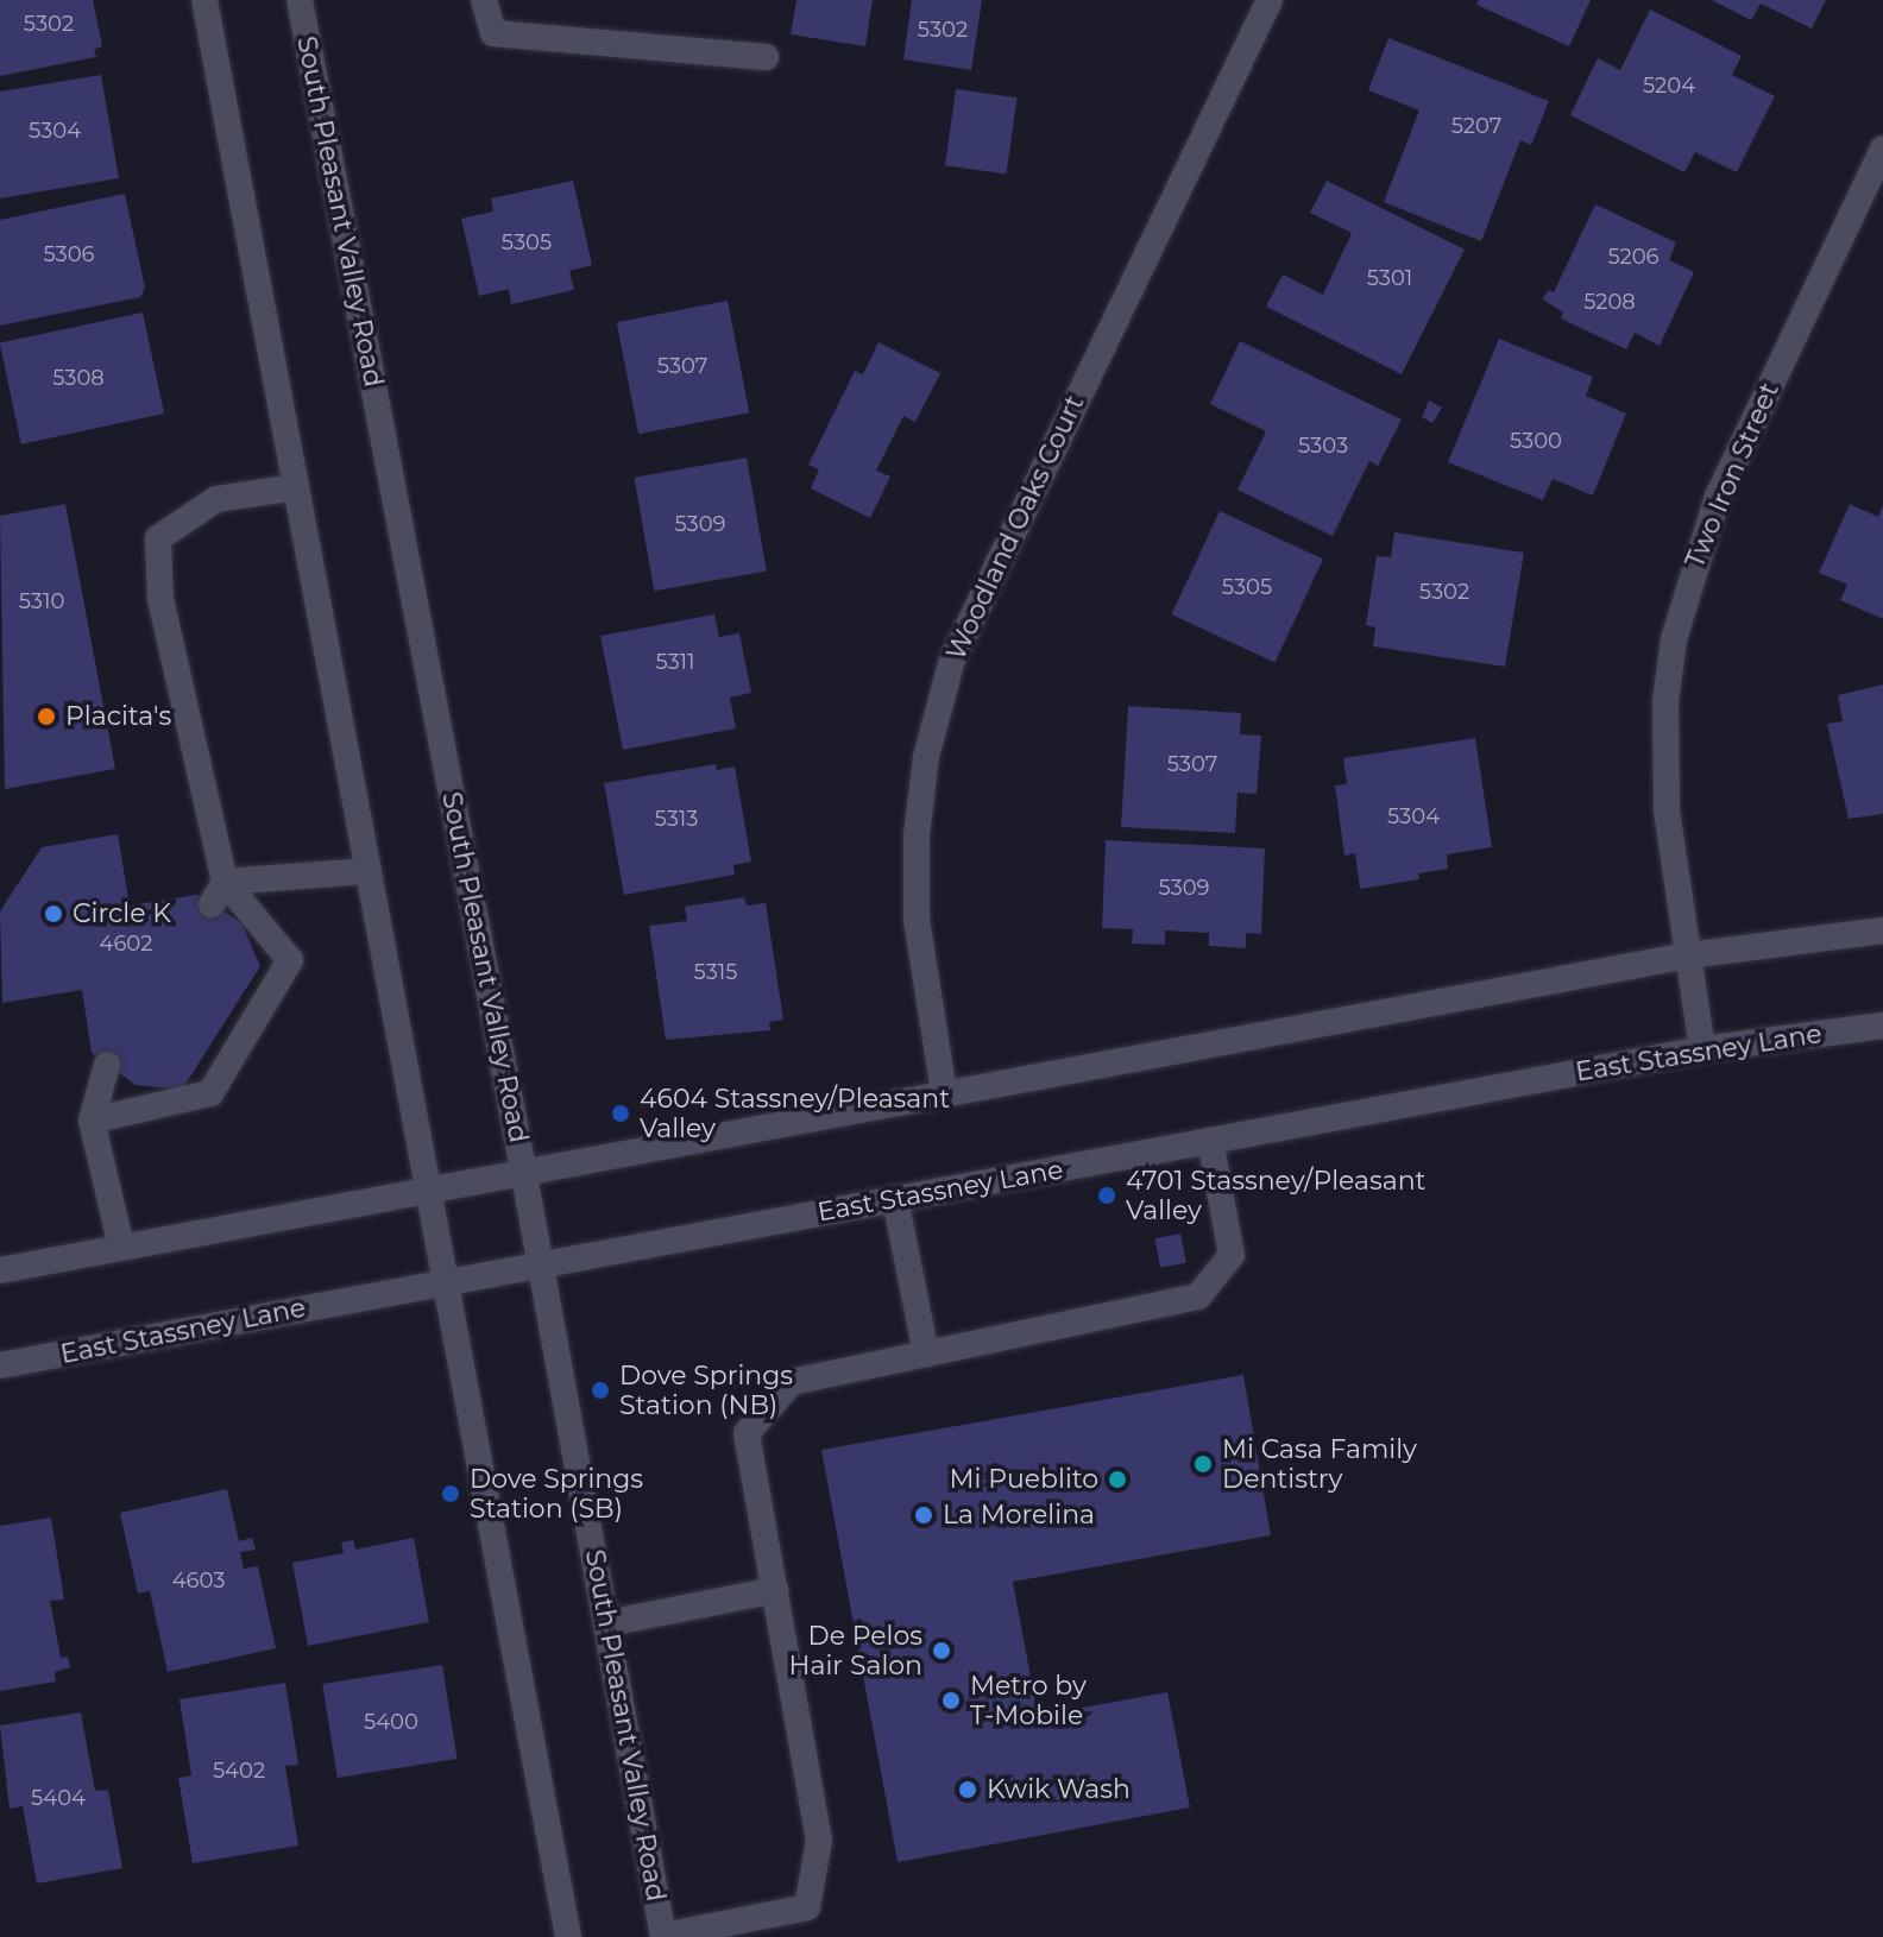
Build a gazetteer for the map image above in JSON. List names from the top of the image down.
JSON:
{
  "streets": {
    "main road": [
      "South Pleasant Valley Road",
      "Two Iron Street",
      "Woodland Oaks Court",
      "East Stassney Lane"
    ]
  },
  "crossings": [
    ["South Pleasant Valley Road", "East Stassney Lane"],
    ["Two Iron Street", "East Stassney Lane"]
  ],
  "places": [
    "Placita's",
    "Circle K",
    "4604 Stassney/Pleasant Valley",
    "4701 Stassney/Pleasant Valley",
    "Dove Springs Station (NB)",
    "Mi Casa Family Dentistry",
    "Mi Pueblito",
    "Dove Springs Station (SB)",
    "La Morelina",
    "De Pelos Hair Salon",
    "Metro by T-Mobile",
    "Kwik Wash"
  ],
  "house_numbers": [
    "5302",
    "5302",
    "5204",
    "5207",
    "5304",
    "5305",
    "5306",
    "5206",
    "5301",
    "5208",
    "5307",
    "5308",
    "5300",
    "5303",
    "5309",
    "5305",
    "5302",
    "5310",
    "5311",
    "5307",
    "5304",
    "5313",
    "5309",
    "4602",
    "5315",
    "4603",
    "5400",
    "5402",
    "5404"
  ]
}
